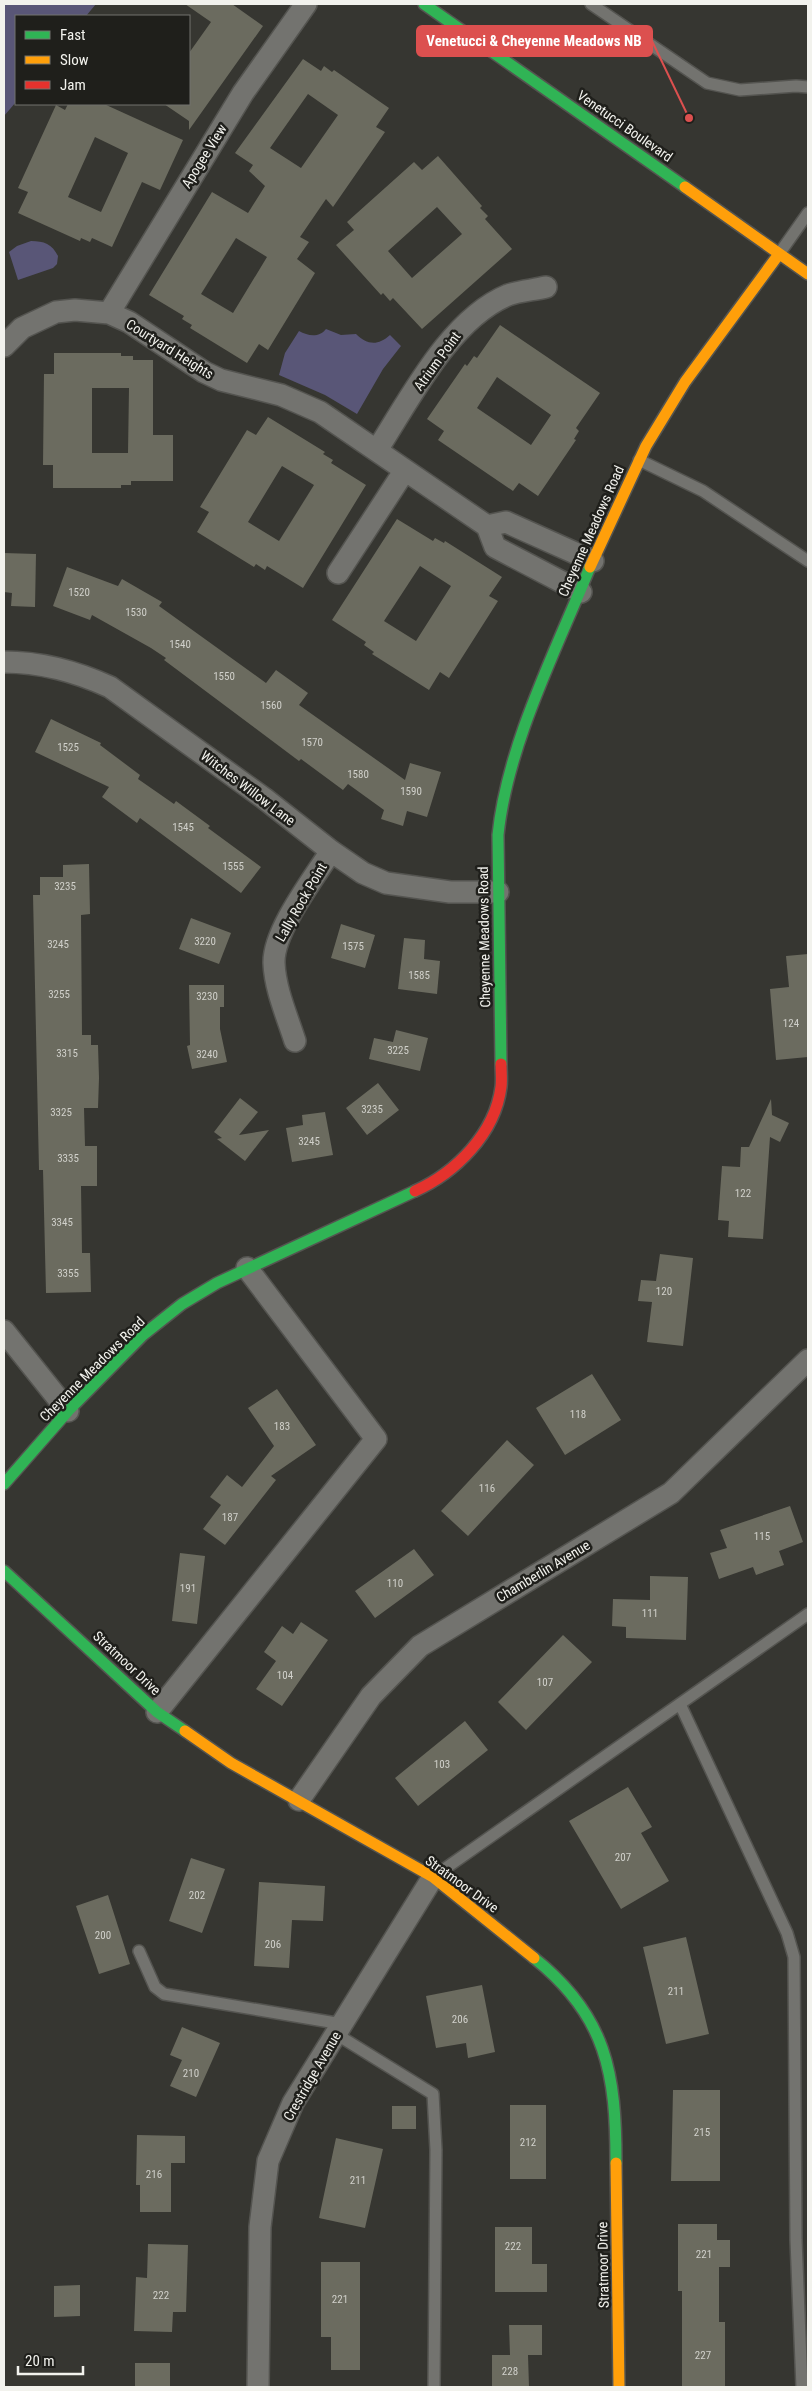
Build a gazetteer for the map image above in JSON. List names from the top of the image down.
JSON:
{
  "streets": {
    "main road": ["Venetucci Boulevard", "Cheyenne Meadows Road", "Stratmoor Drive"],
    "street": [
      "Apogee View",
      "Courtyard Heights",
      "Atrium Point",
      "Witches Willow Lane",
      "Lally Rock Point",
      "Chamberlin Avenue",
      "Crestridge Avenue"
    ]
  },
  "crossings": [
    ["Venetucci Boulevard", "Cheyenne Meadows Road"],
    ["Apogee View", "Courtyard Heights"],
    ["Courtyard Heights", "Atrium Point"],
    ["Cheyenne Meadows Road", "Witches Willow Lane"],
    ["Witches Willow Lane", "Lally Rock Point"],
    ["Chamberlin Avenue", "Stratmoor Drive"],
    ["Stratmoor Drive", "Crestridge Avenue"]
  ],
  "places": ["Venetucci & Cheyenne Meadows NB"],
  "house_numbers": [
    "1520",
    "1530",
    "1540",
    "1550",
    "1560",
    "1570",
    "1525",
    "1580",
    "1590",
    "1545",
    "1555",
    "3235",
    "3220",
    "3245",
    "1575",
    "1585",
    "3255",
    "3230",
    "124",
    "3225",
    "3315",
    "3240",
    "3235",
    "3325",
    "3245",
    "3335",
    "122",
    "3345",
    "3355",
    "120",
    "118",
    "183",
    "116",
    "187",
    "115",
    "110",
    "191",
    "111",
    "104",
    "107",
    "103",
    "207",
    "202",
    "200",
    "206",
    "211",
    "206",
    "210",
    "215",
    "212",
    "216",
    "211",
    "222",
    "221",
    "222",
    "221",
    "227",
    "228"
  ],
  "legend": ["Fast", "Slow", "Jam"],
  "scale_bar": "20 m"
}
